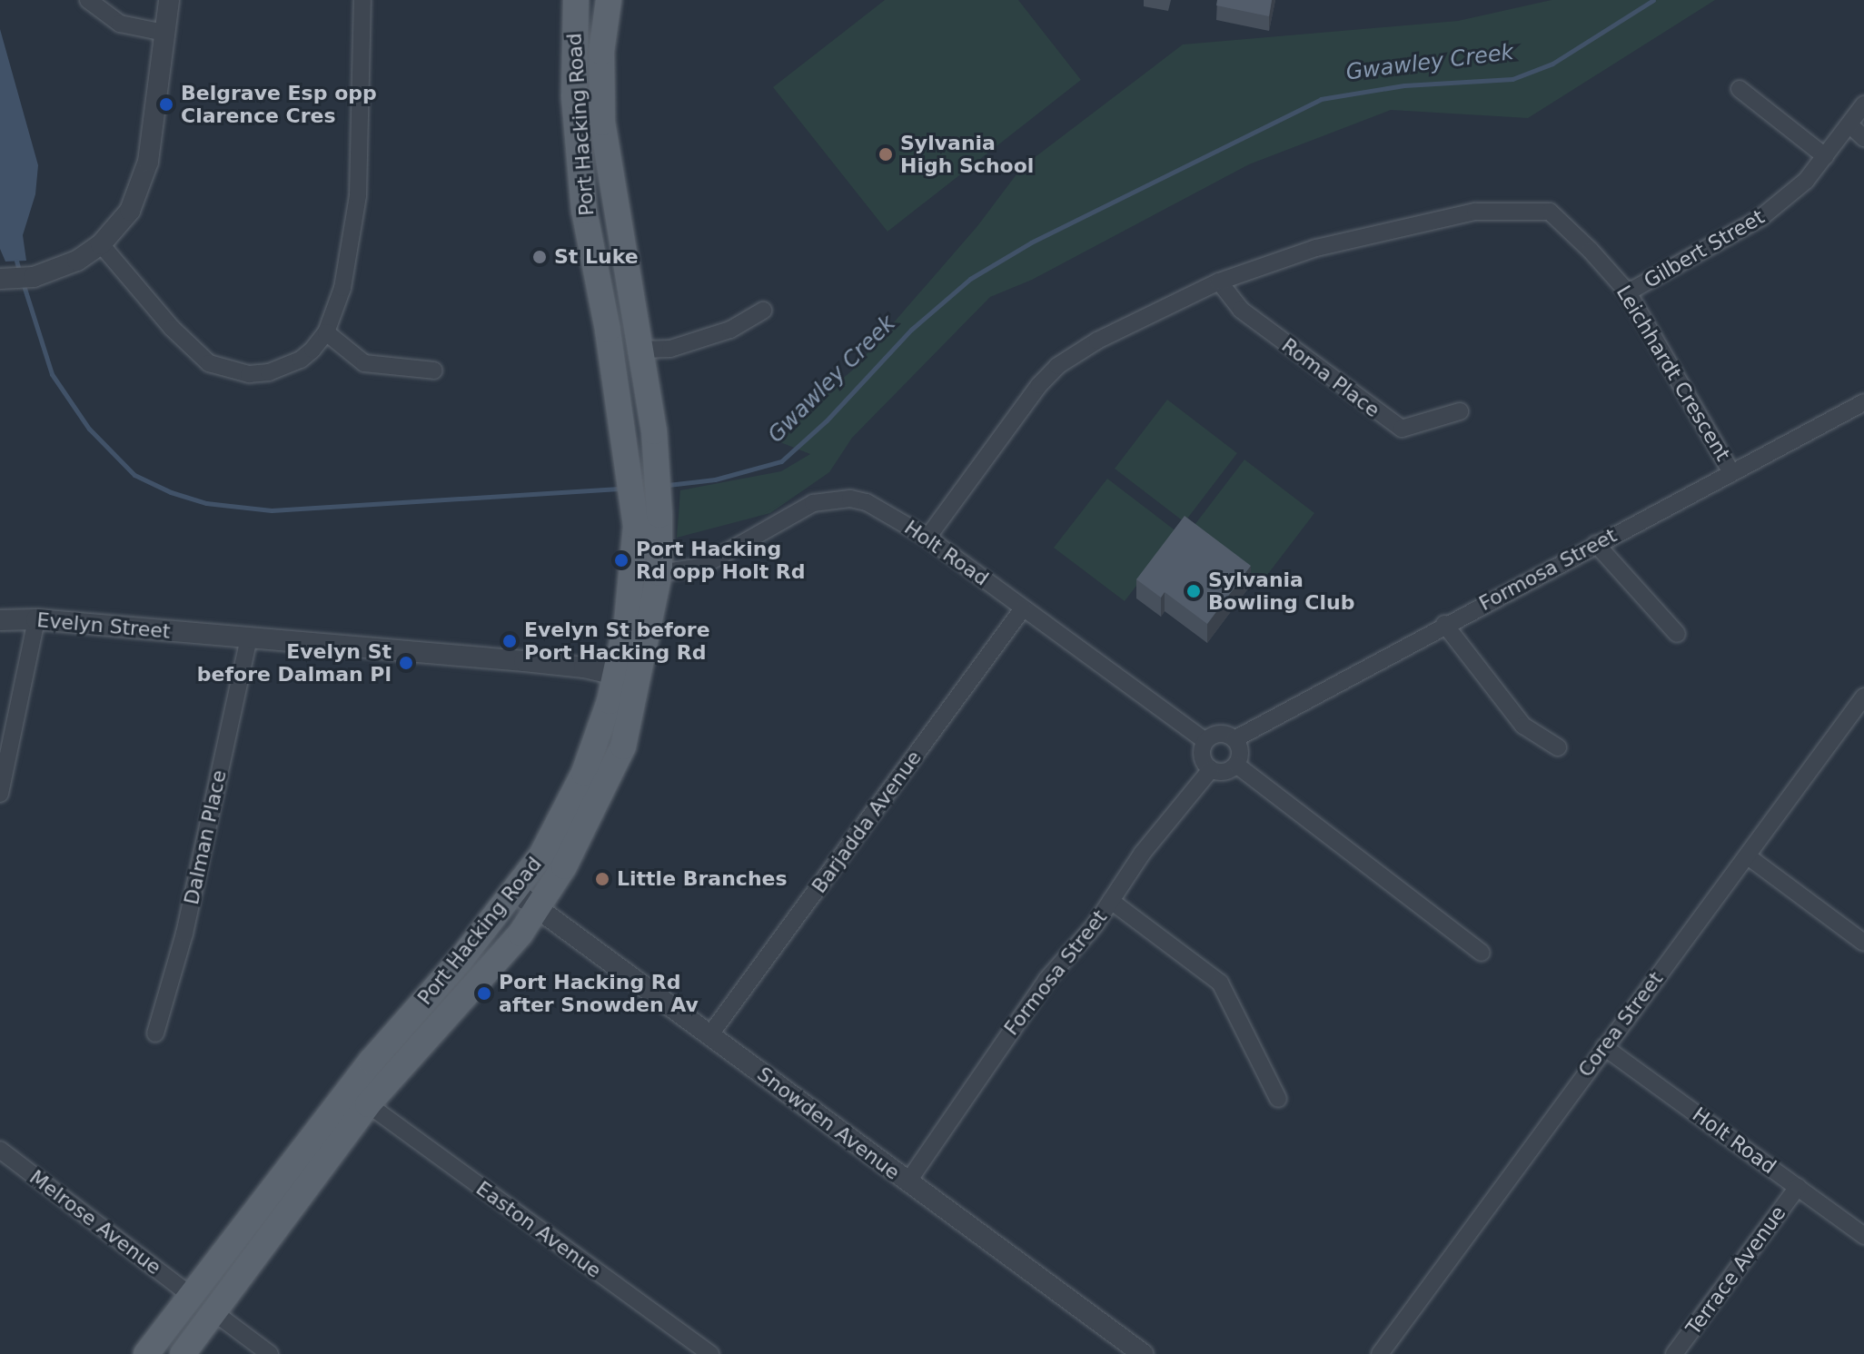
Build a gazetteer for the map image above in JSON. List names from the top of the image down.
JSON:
{
  "streets": {
    "main road": ["Port Hacking Road"],
    "street": [
      "Gilbert Street",
      "Leichhardt Crescent",
      "Roma Place",
      "Holt Road",
      "Formosa Street",
      "Evelyn Street",
      "Barjadda Avenue",
      "Dalman Place",
      "Corea Street",
      "Snowden Avenue",
      "Melrose Avenue",
      "Easton Avenue",
      "Terrace Avenue"
    ]
  },
  "crossings": [
    ["Port Hacking Road", "Holt Road"],
    ["Port Hacking Road", "Evelyn Street"],
    ["Port Hacking Road", "Snowden Avenue"],
    ["Port Hacking Road", "Melrose Avenue"],
    ["Port Hacking Road", "Easton Avenue"],
    ["Gilbert Street", "Leichhardt Crescent"],
    ["Leichhardt Crescent", "Roma Place"],
    ["Leichhardt Crescent", "Holt Road"],
    ["Leichhardt Crescent", "Formosa Street"],
    ["Holt Road", "Formosa Street"],
    ["Holt Road", "Barjadda Avenue"],
    ["Holt Road", "Corea Street"],
    ["Holt Road", "Terrace Avenue"],
    ["Formosa Street", "Snowden Avenue"],
    ["Evelyn Street", "Dalman Place"],
    ["Barjadda Avenue", "Snowden Avenue"]
  ],
  "water": ["Gwawley Creek"],
  "places": [
    "Belgrave Esp opp Clarence Cres",
    "Sylvania High School",
    "St Luke",
    "Port Hacking Rd opp Holt Rd",
    "Sylvania Bowling Club",
    "Evelyn St before Port Hacking Rd",
    "Evelyn St before Dalman Pl",
    "Little Branches",
    "Port Hacking Rd after Snowden Av"
  ]
}
